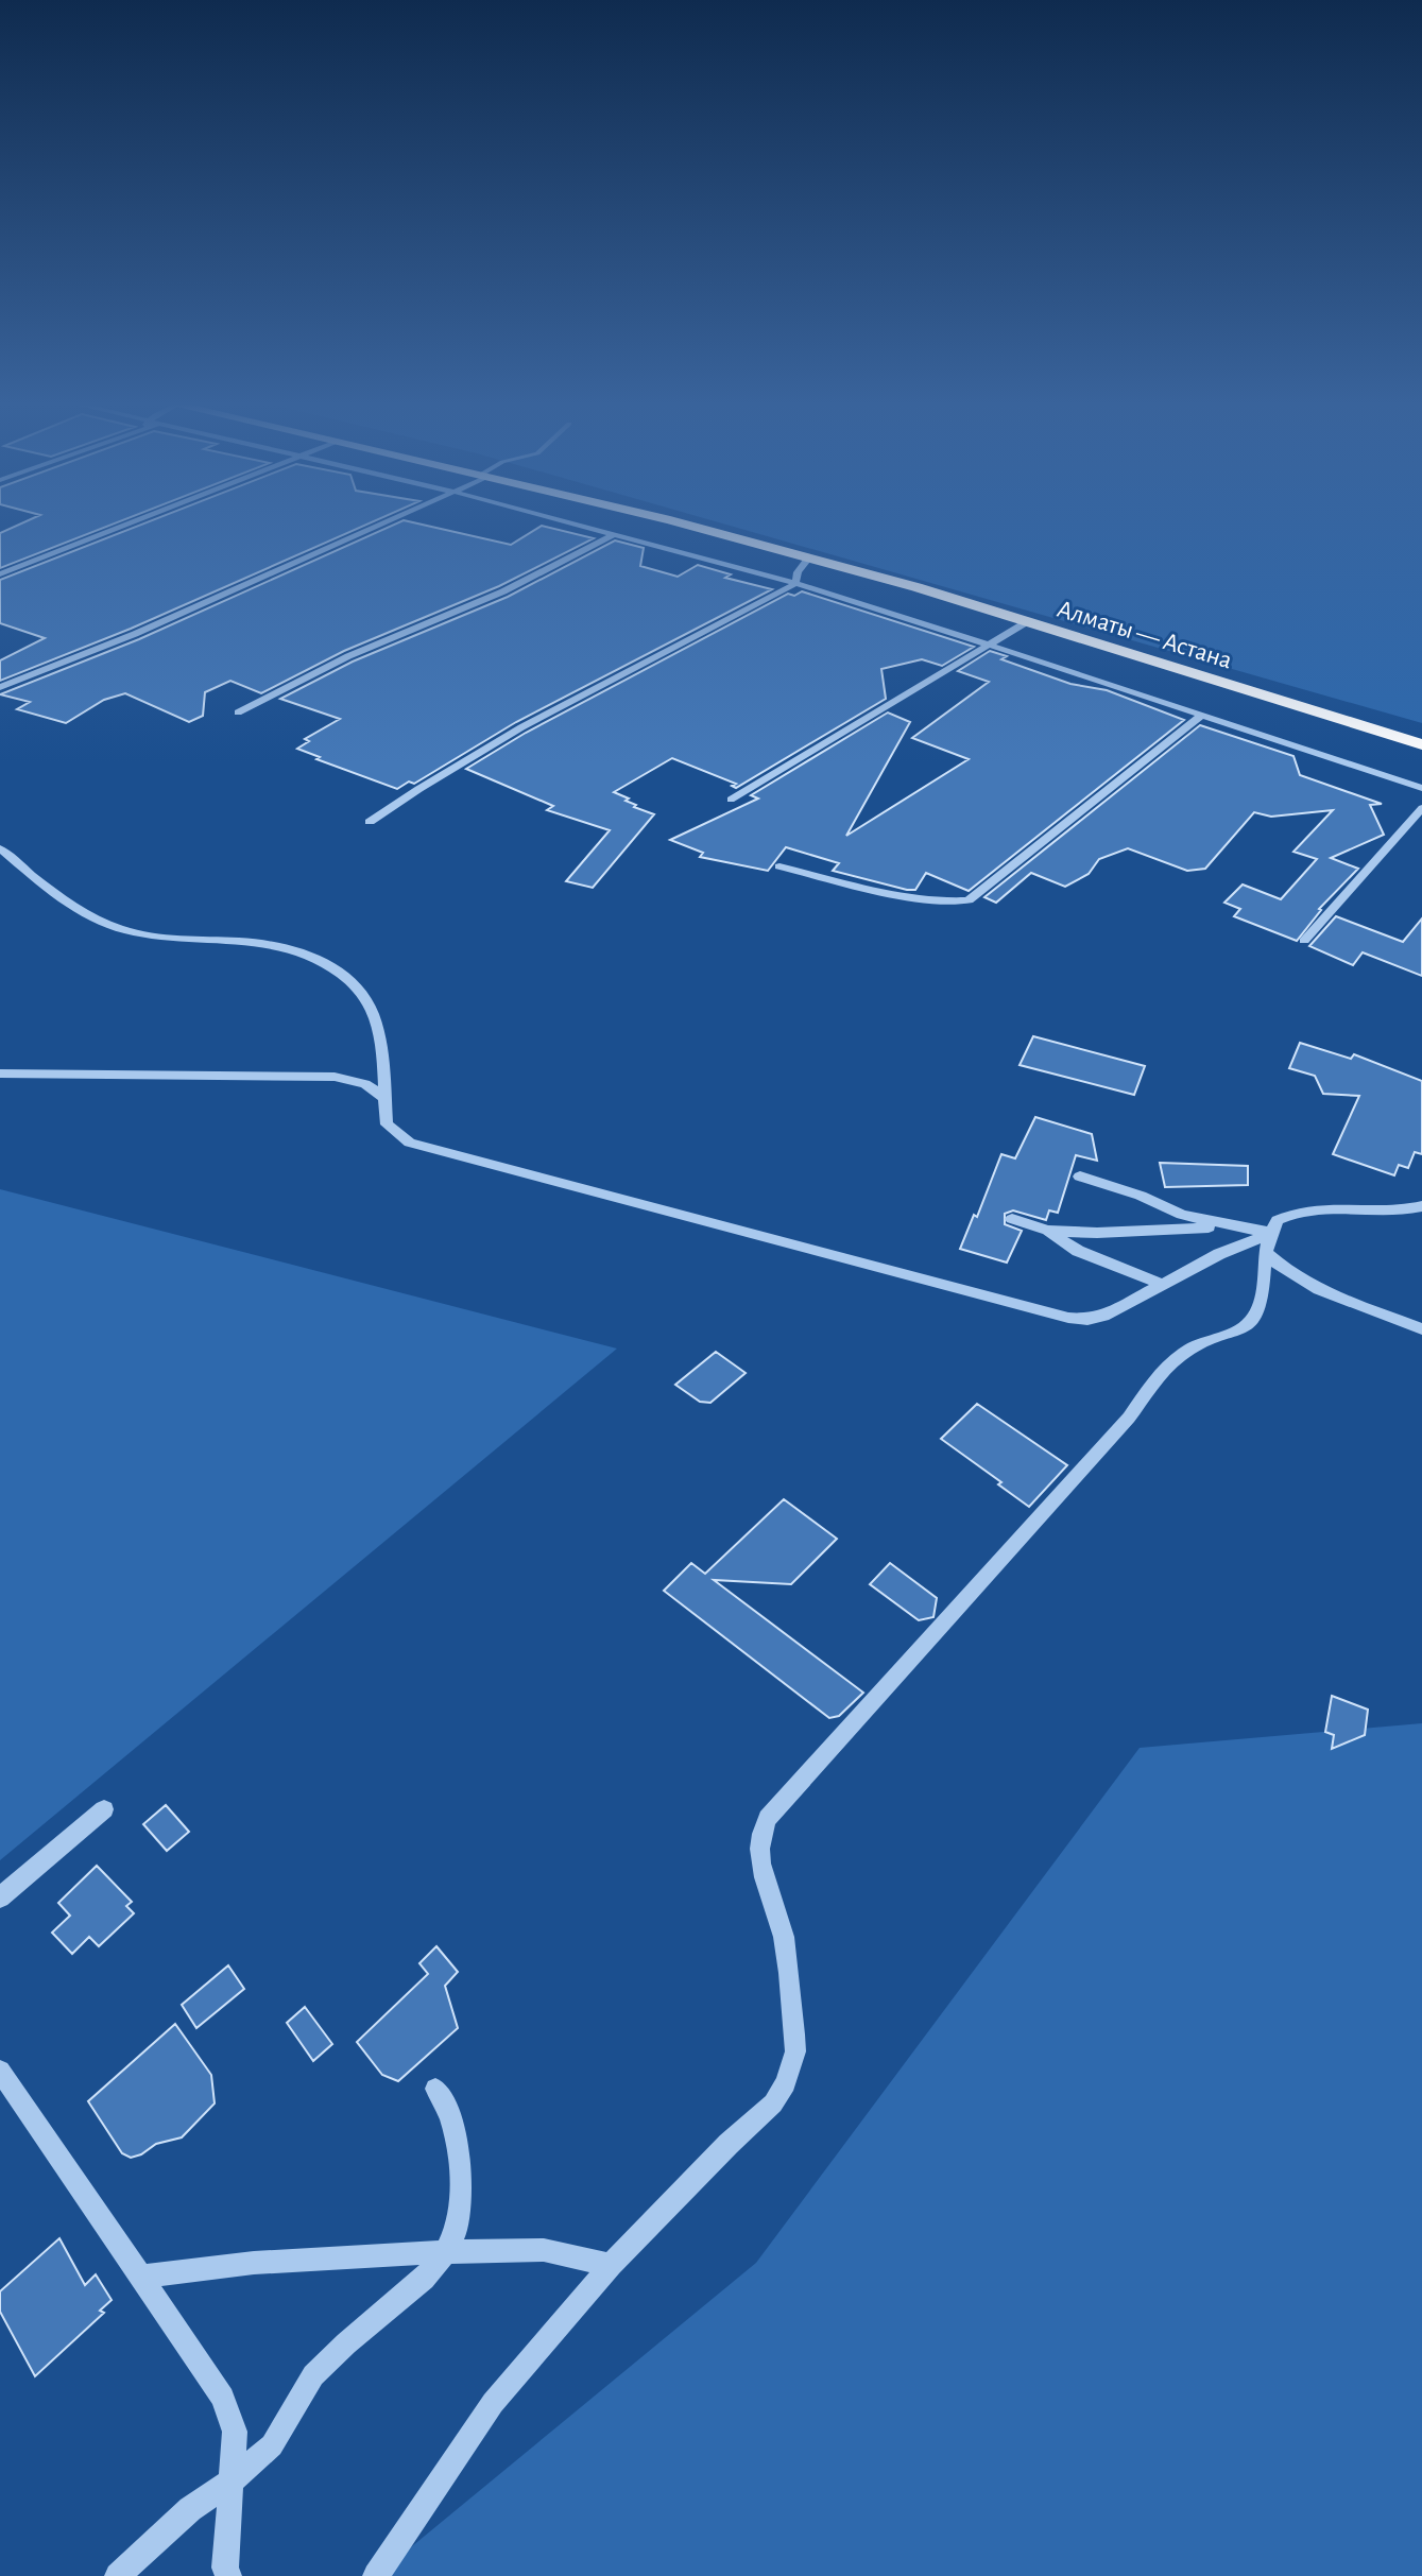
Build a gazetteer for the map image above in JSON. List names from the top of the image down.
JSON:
{
  "streets": {
    "highway": ["Алматы — Астана"]
  }
}
